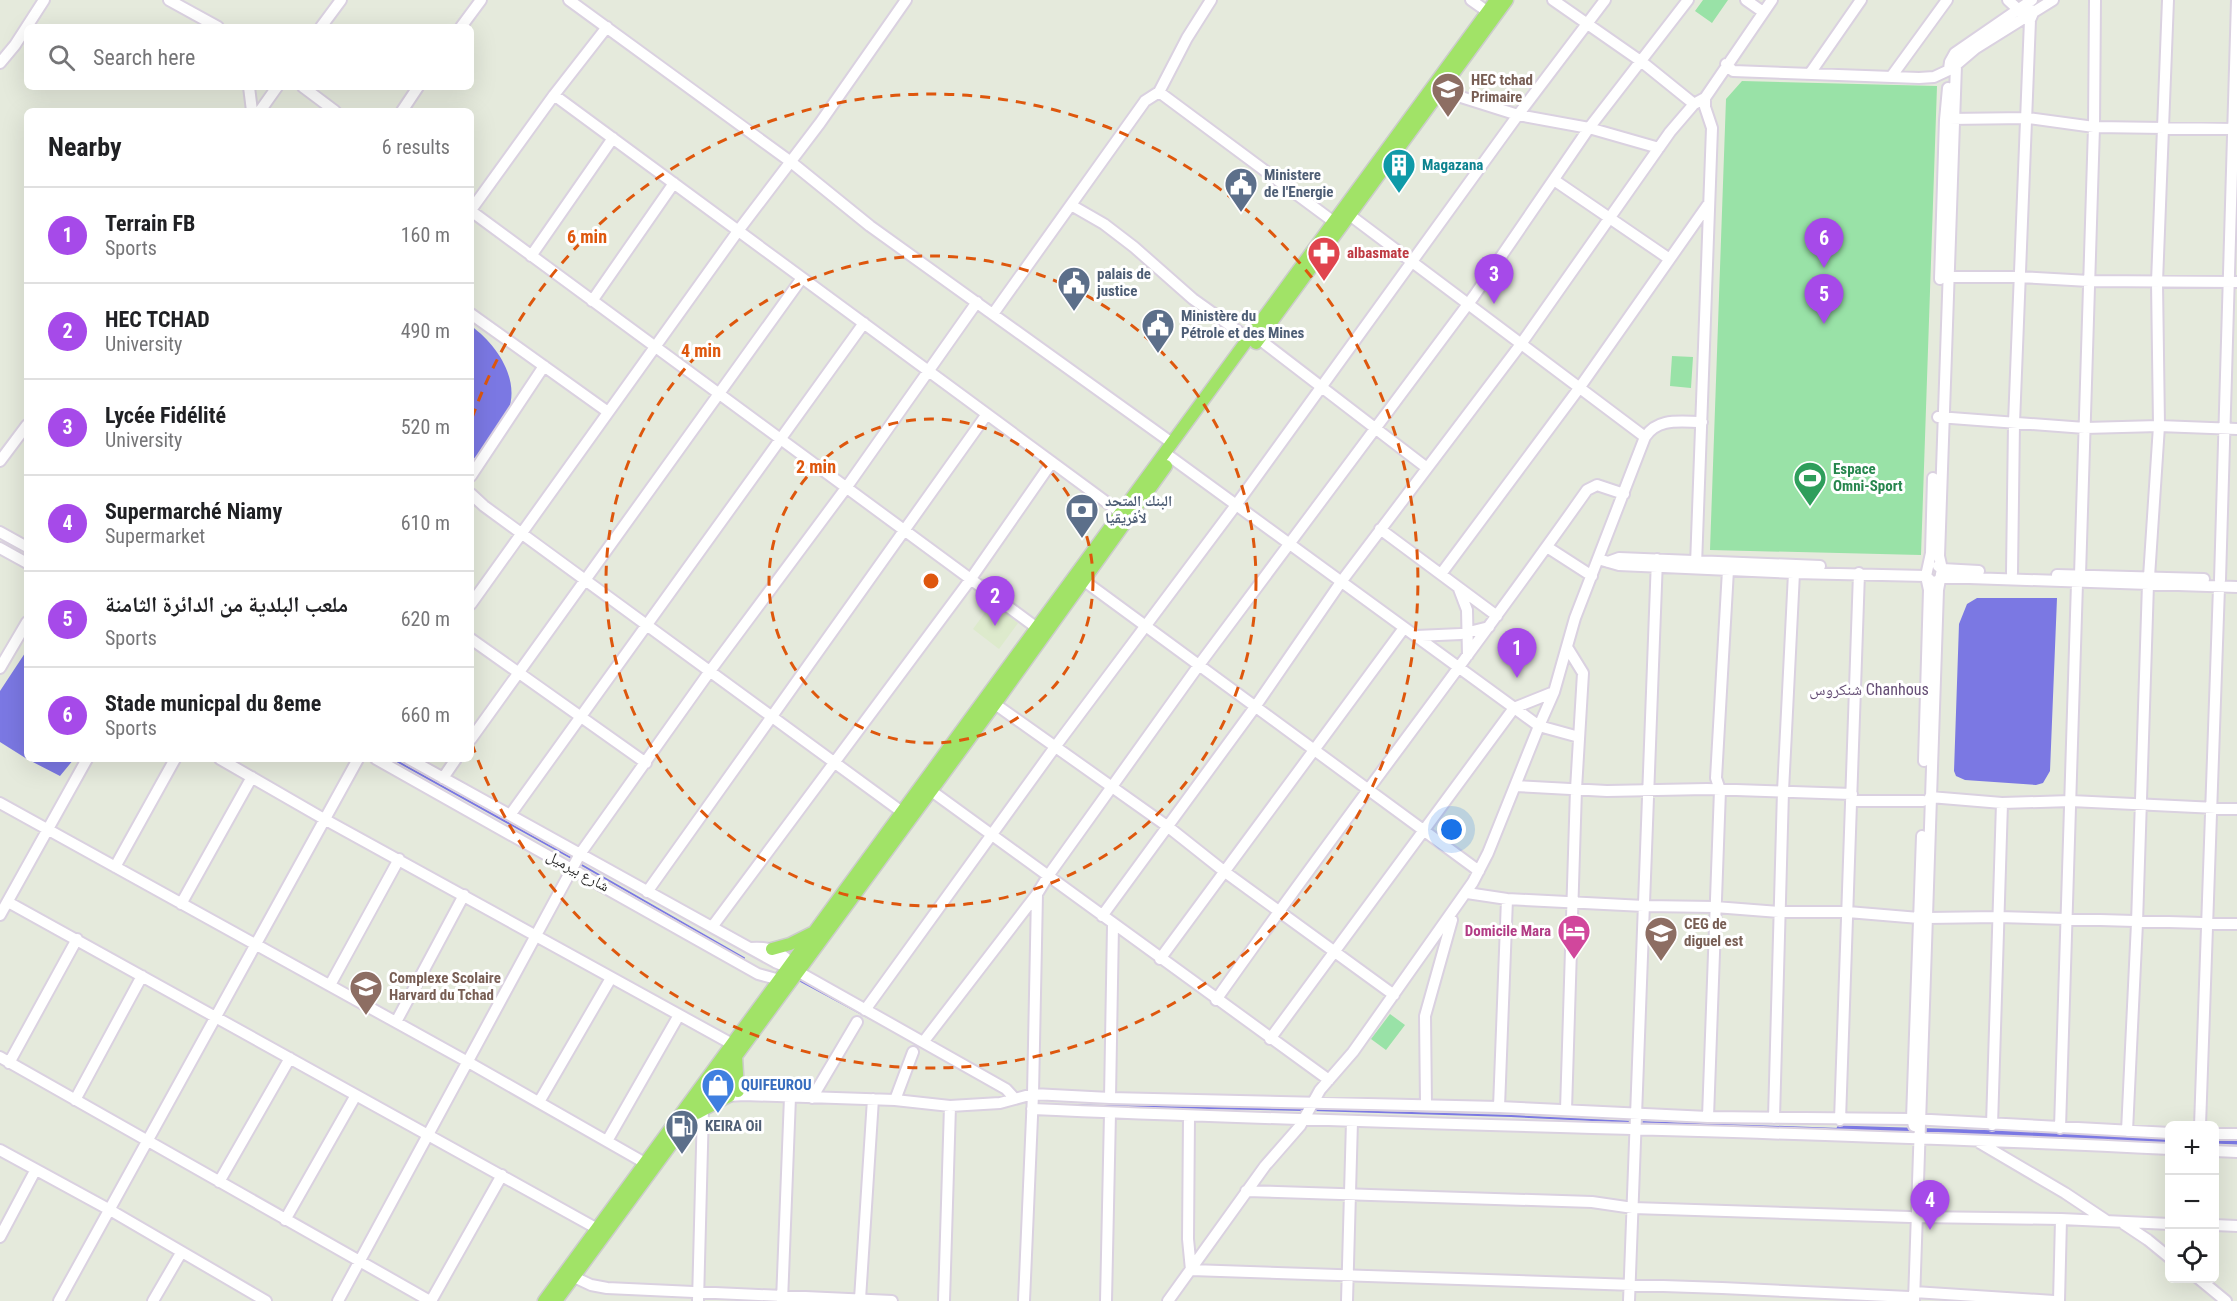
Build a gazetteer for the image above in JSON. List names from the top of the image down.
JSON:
{
  "streets": {
    "street": ["شارع بيرميل"]
  },
  "districts": ["شنكروس Chanhous"],
  "places": {
    "school or university": ["HEC tchad Primaire", "CEG de diguel est", "Complexe Scolaire Harvard du Tchad"],
    "building": ["Magazana"],
    "public building": ["Ministere de l'Energie", "palais de justice", "Ministère du Pétrole et des Mines"],
    "pharmacy": ["albasmate"],
    "sports": ["Espace Omni-Sport"],
    "bank": ["البنك المتحد لأفريقيا"],
    "hotel": ["Domicile Mara"],
    "shop": ["QUIFEUROU"],
    "fuel station": ["KEIRA Oil"]
  },
  "page": {
    "search": "Search here",
    "heading": ["Nearby", "6 results"],
    "list": [
      {
        "mark": "1",
        "name": "Terrain FB",
        "note": "Sports",
        "value": "160 m"
      },
      {
        "mark": "2",
        "name": "HEC TCHAD",
        "note": "University",
        "value": "490 m"
      },
      {
        "mark": "3",
        "name": "Lycée Fidélité",
        "note": "University",
        "value": "520 m"
      },
      {
        "mark": "4",
        "name": "Supermarché Niamy",
        "note": "Supermarket",
        "value": "610 m"
      },
      {
        "mark": "5",
        "name": "ملعب البلدية من الدائرة الثامنة",
        "note": "Sports",
        "value": "620 m"
      },
      {
        "mark": "6",
        "name": "Stade municpal du 8eme",
        "note": "Sports",
        "value": "660 m"
      }
    ],
    "pins": [
      "6",
      "3",
      "5",
      "2",
      "1",
      "4"
    ],
    "map_buttons": ["+", "−"]
  },
  "rings": ["6 min", "4 min", "2 min"]
}
